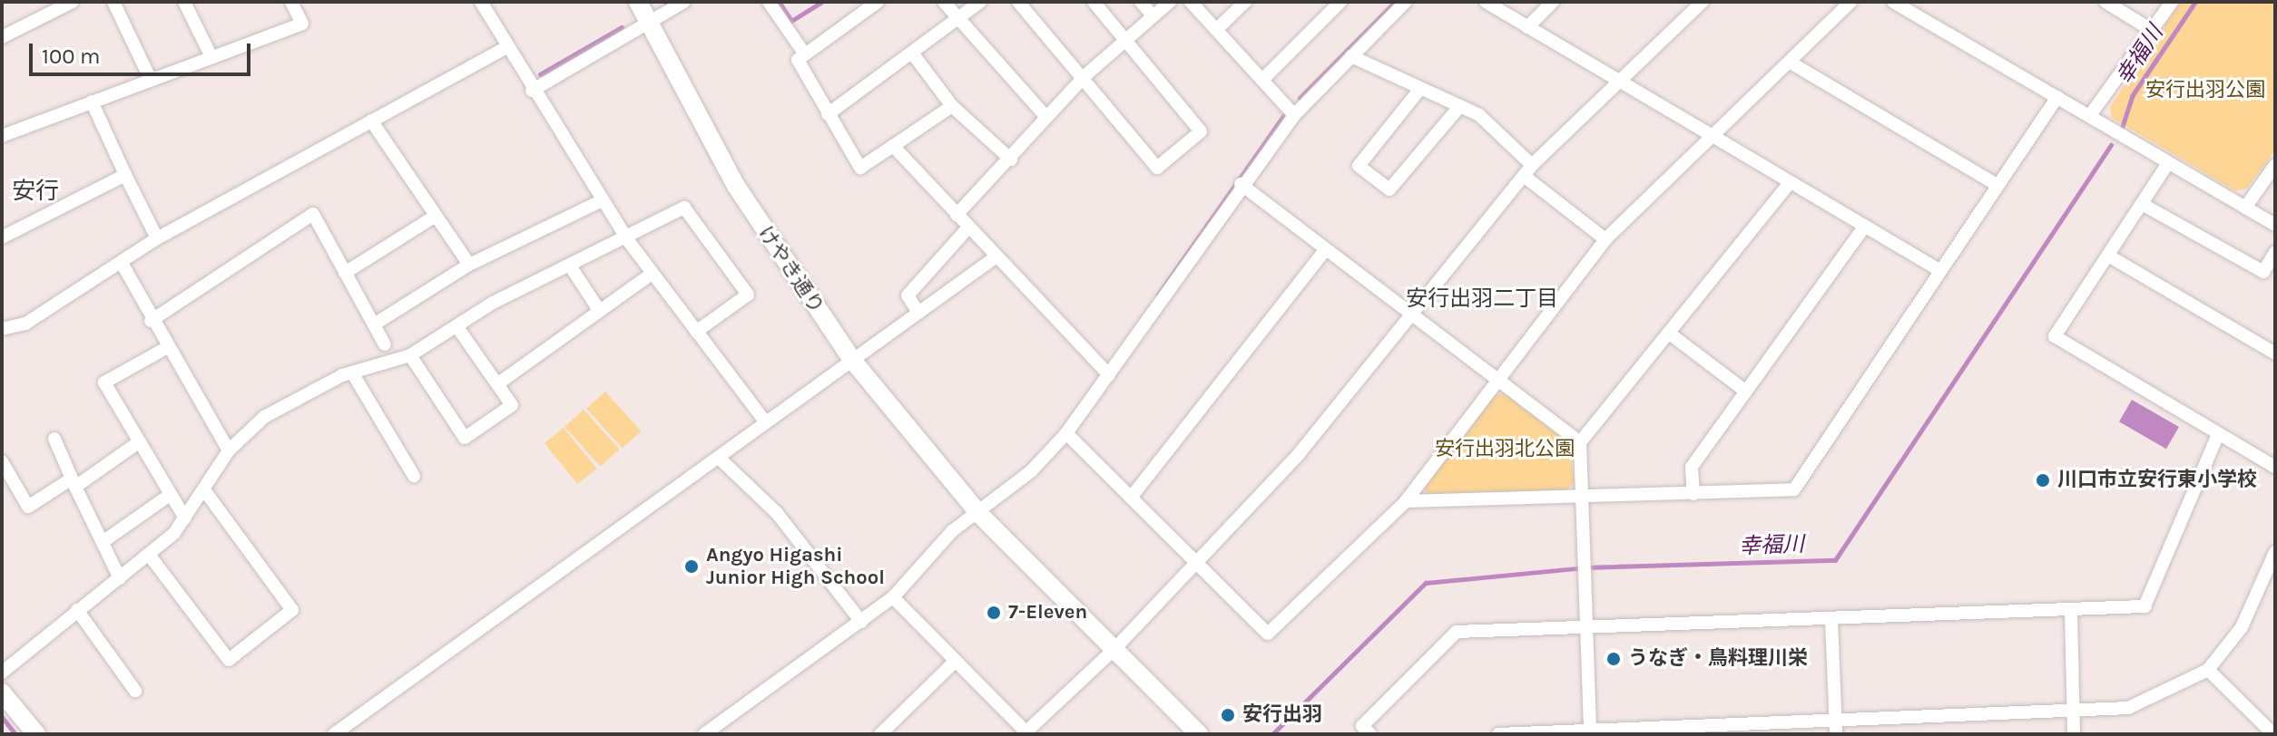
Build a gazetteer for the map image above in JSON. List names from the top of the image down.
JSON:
{
  "streets": {
    "street": ["けやき通り"]
  },
  "districts": ["安行", "安行出羽二丁目"],
  "water": ["幸福川"],
  "parks": ["安行出羽公園", "安行出羽北公園"],
  "places": [
    "川口市立安行東小学校",
    "Angyo Higashi Junior High School",
    "7-Eleven",
    "うなぎ・鳥料理川栄",
    "安行出羽"
  ],
  "scale_bar": "100 m"
}
